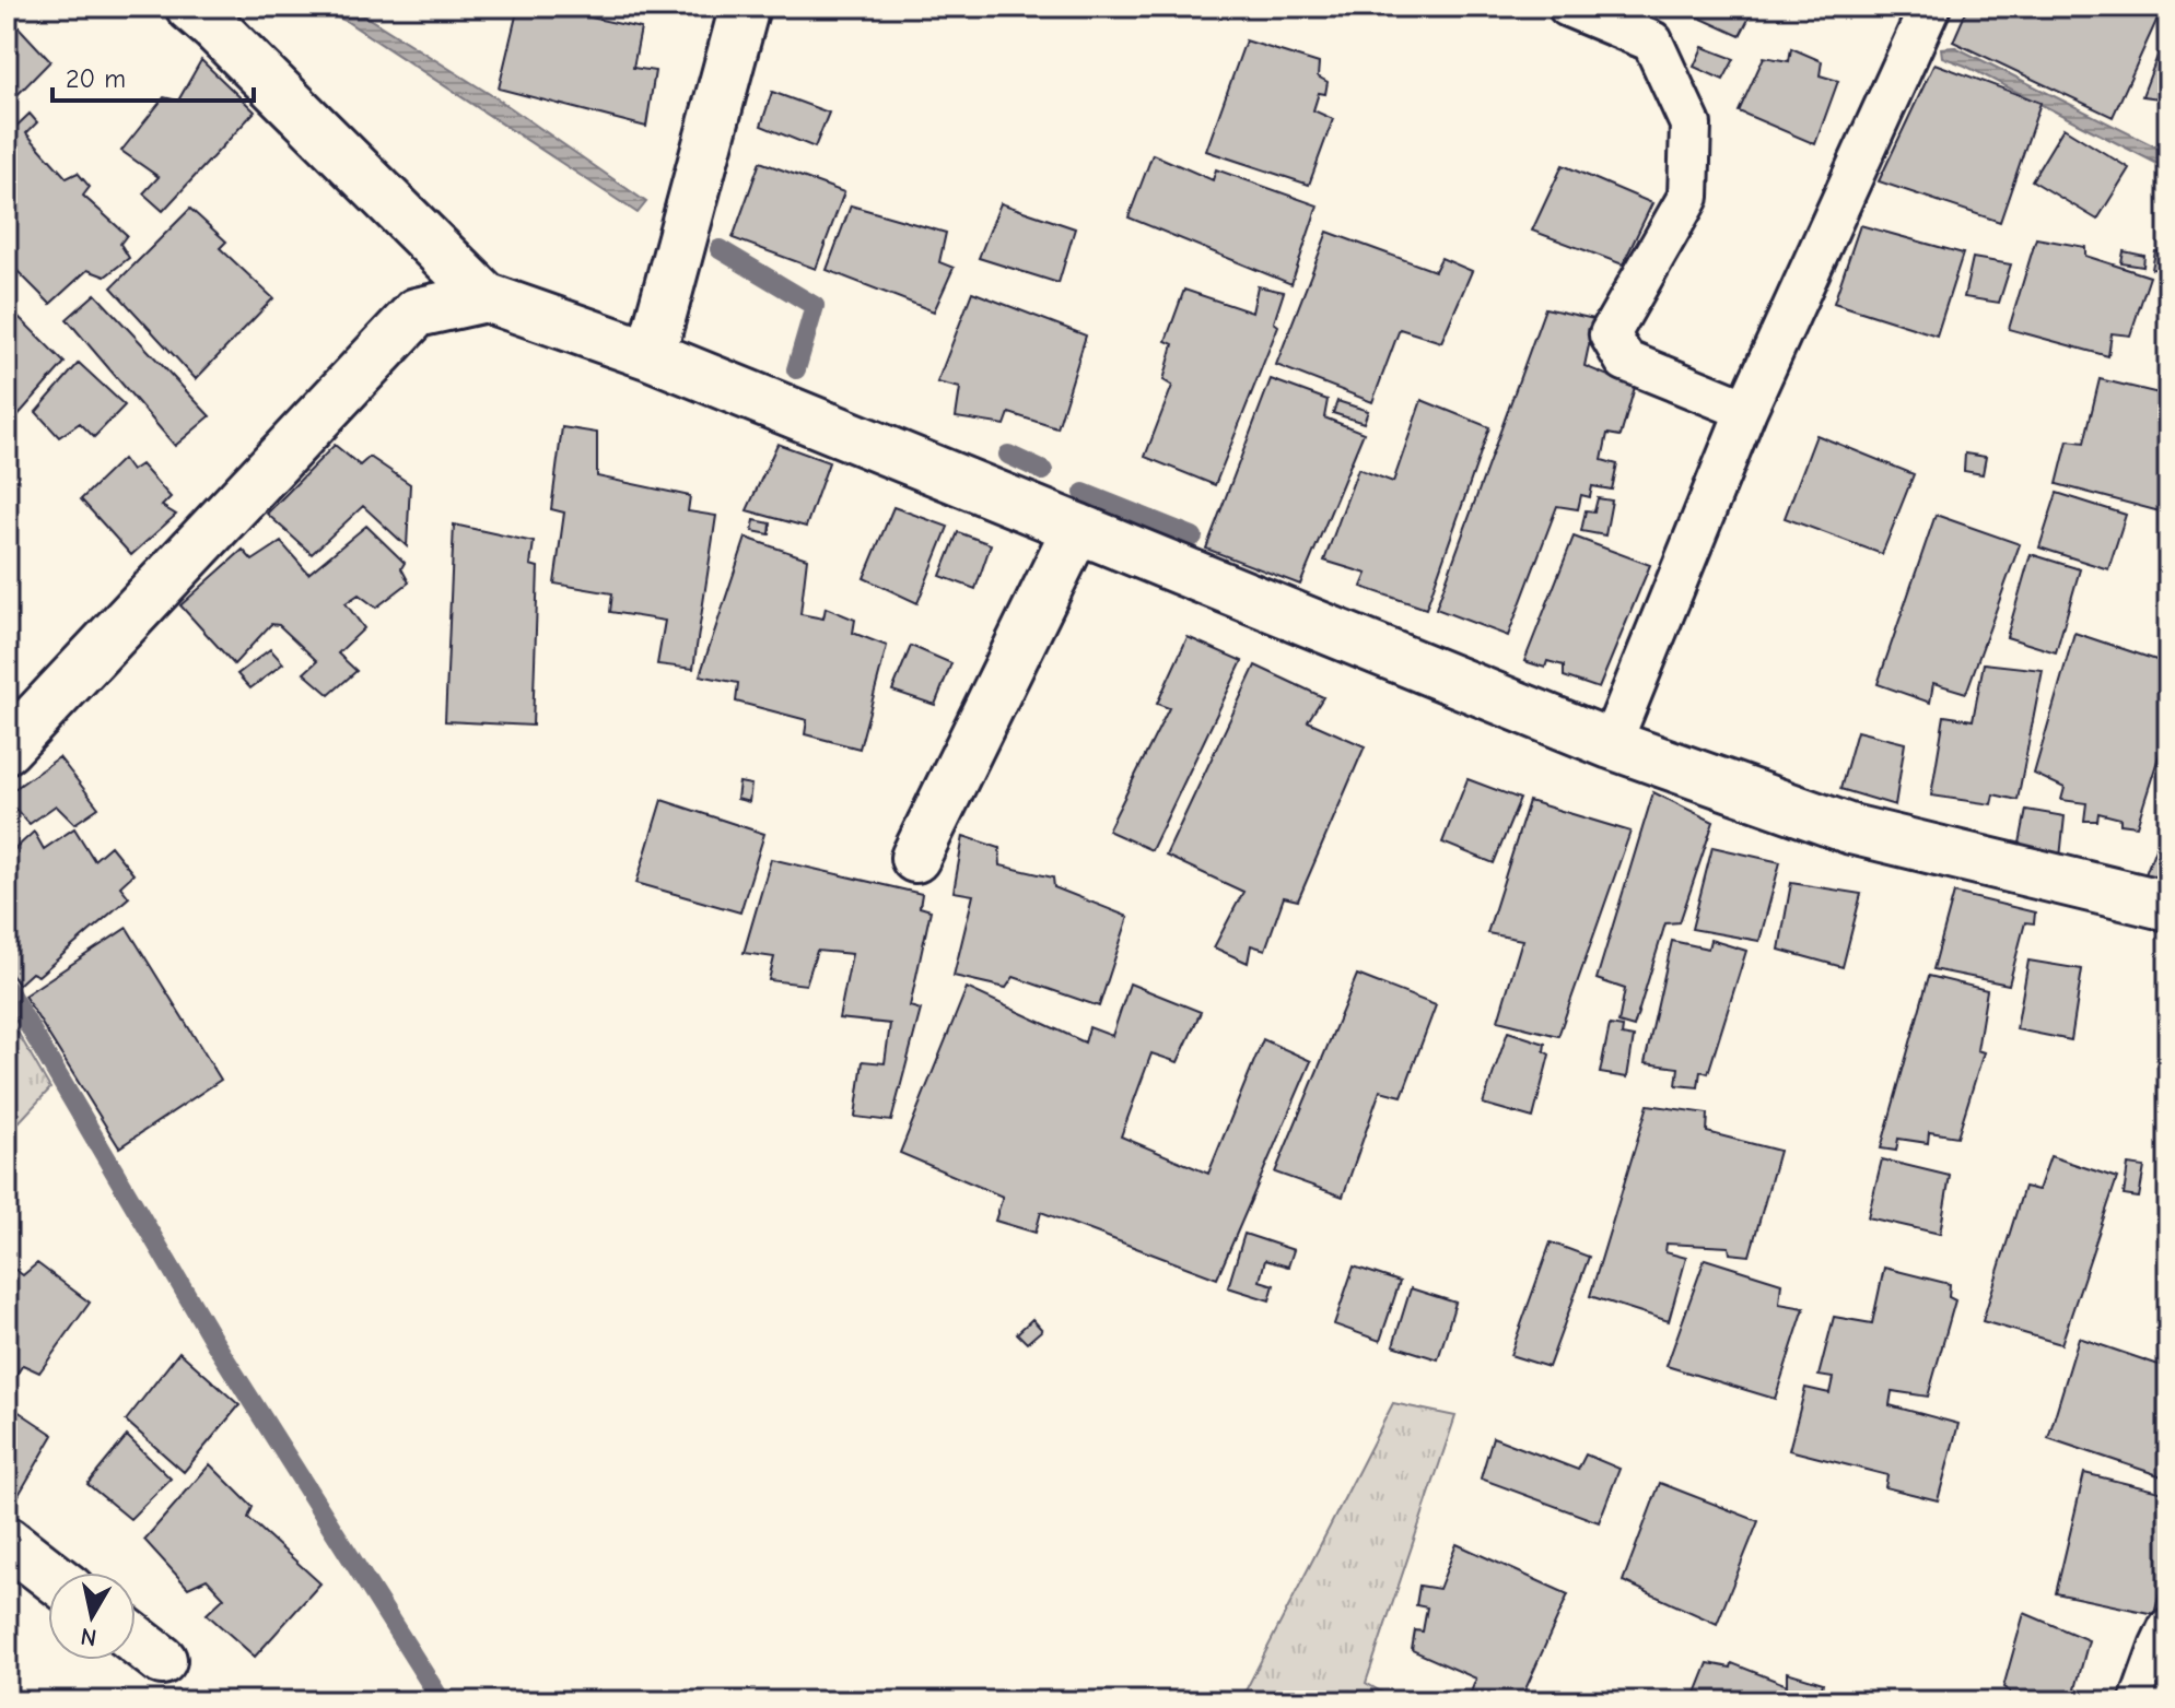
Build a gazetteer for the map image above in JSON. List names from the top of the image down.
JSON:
{
  "scale_bar": "20 m",
  "north": "bottom"
}
